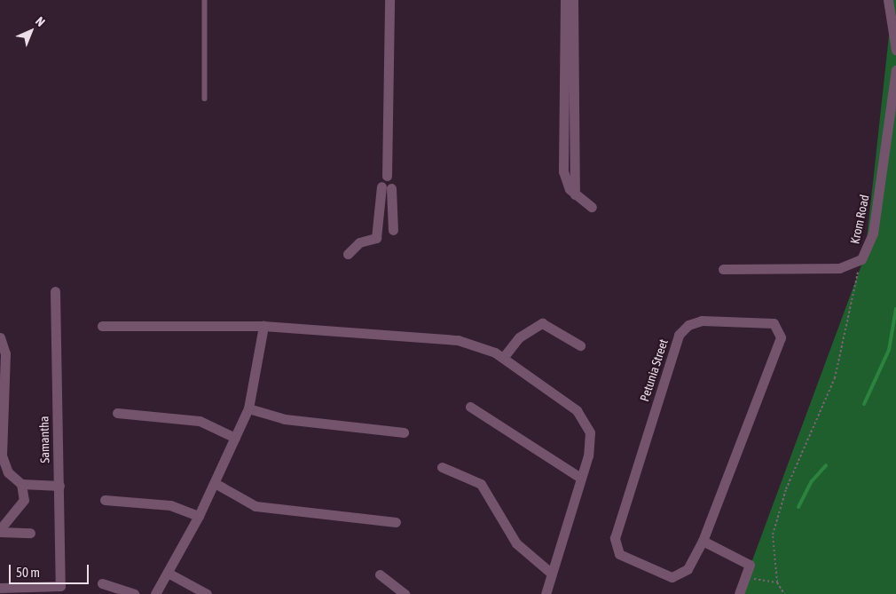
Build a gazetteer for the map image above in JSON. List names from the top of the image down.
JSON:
{
  "streets": {
    "street": ["Krom Road", "Petunia Street", "Samantha"]
  },
  "scale_bar": "50 m",
  "north": "top right"
}
